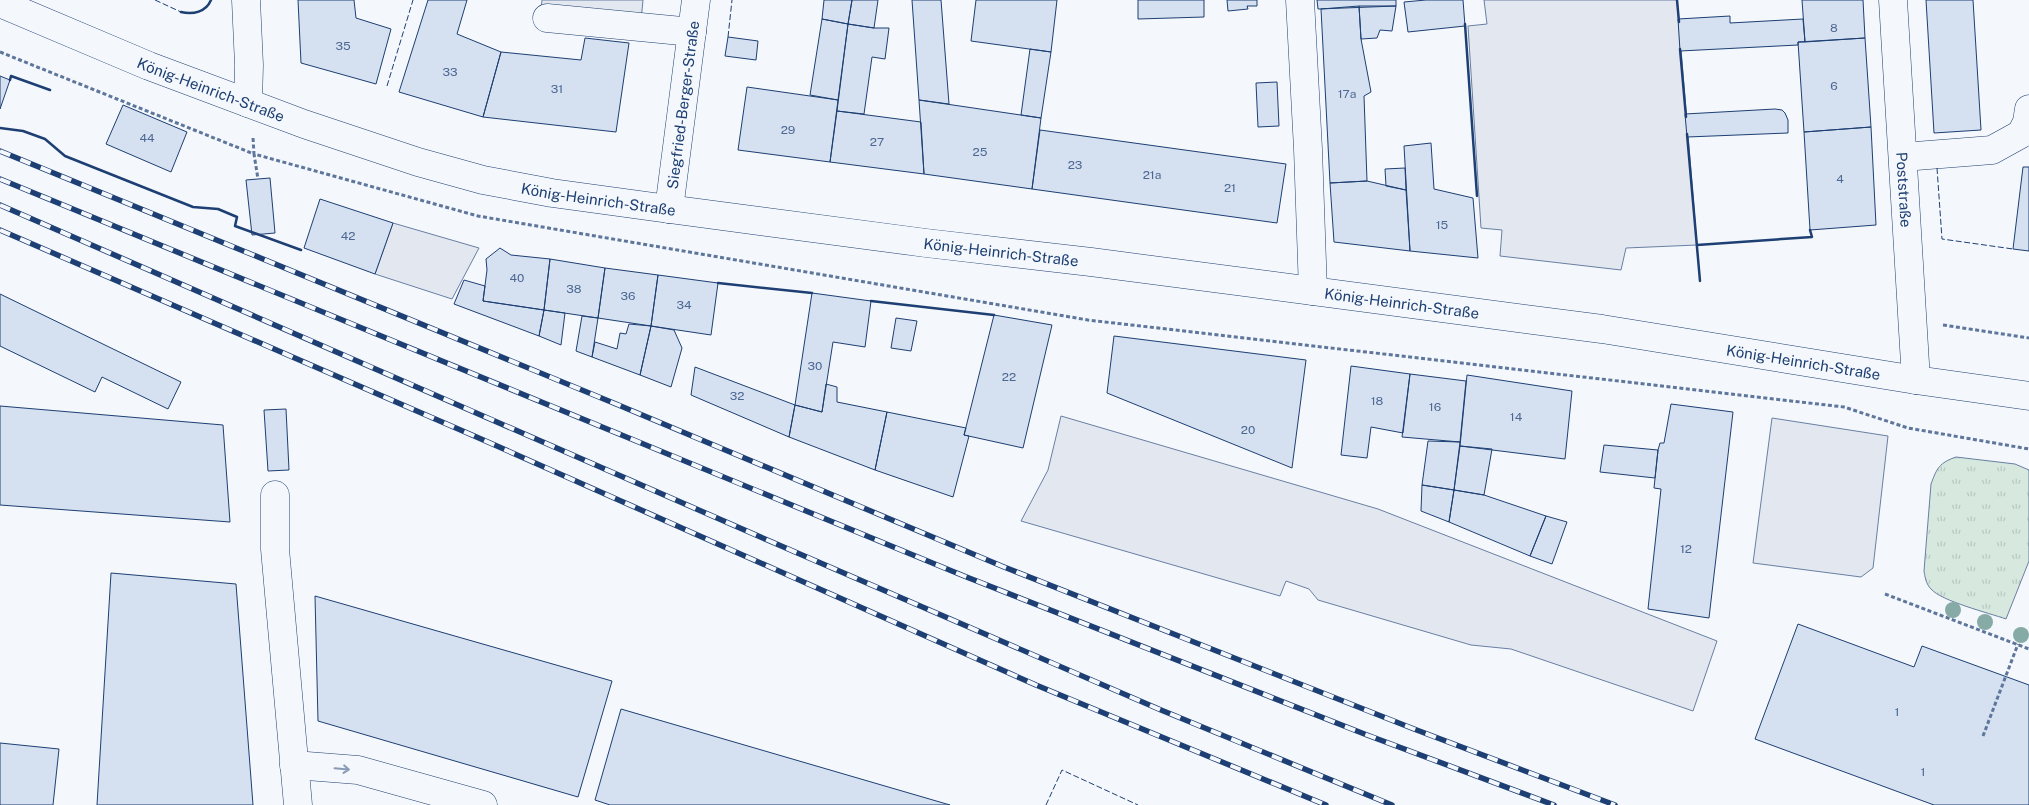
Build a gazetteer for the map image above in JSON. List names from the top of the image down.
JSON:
{
  "streets": {
    "main road": ["König-Heinrich-Straße", "Siegfried-Berger-Straße", "Poststraße"]
  },
  "crossings": [
    ["König-Heinrich-Straße", "Siegfried-Berger-Straße"],
    ["König-Heinrich-Straße", "Poststraße"]
  ],
  "house_numbers": [
    "8",
    "35",
    "33",
    "6",
    "31",
    "17a",
    "29",
    "44",
    "27",
    "25",
    "23",
    "21a",
    "4",
    "21",
    "15",
    "42",
    "40",
    "38",
    "36",
    "34",
    "30",
    "22",
    "32",
    "18",
    "16",
    "14",
    "20",
    "12",
    "1",
    "1"
  ]
}
